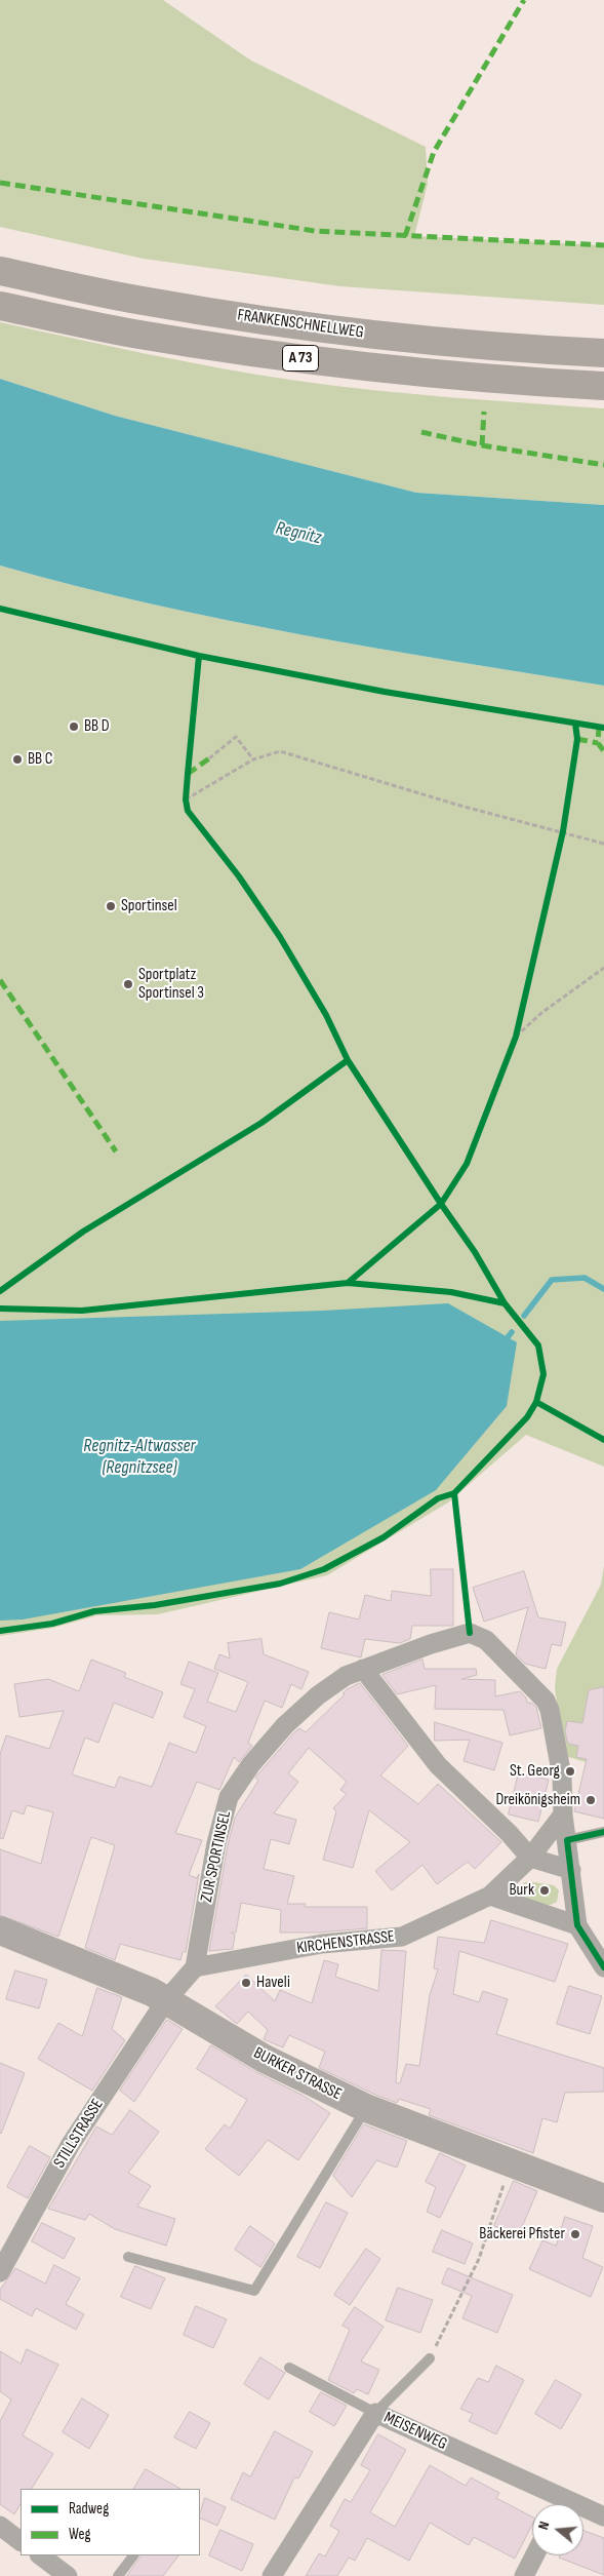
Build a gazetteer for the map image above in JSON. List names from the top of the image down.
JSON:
{
  "streets": {
    "highway": ["FRANKENSCHNELLWEG", "A 73"],
    "main road": ["BURKER STRASSE"],
    "street": [
      "ZUR SPORTINSEL",
      "KIRCHENSTRASSE",
      "STILLSTRASSE",
      "MEISENWEG"
    ]
  },
  "crossings": [
    ["ZUR SPORTINSEL", "KIRCHENSTRASSE"],
    ["BURKER STRASSE", "STILLSTRASSE"]
  ],
  "water": ["Regnitz", "Regnitz-Altwasser (Regnitzsee)"],
  "places": [
    "BB D",
    "BB C",
    "Sportinsel",
    "Sportplatz Sportinsel 3",
    "St. Georg",
    "Dreikönigsheim",
    "Burk",
    "Haveli",
    "Bäckerei Pfister"
  ],
  "legend": ["Radweg", "Weg"],
  "north": "left"
}
